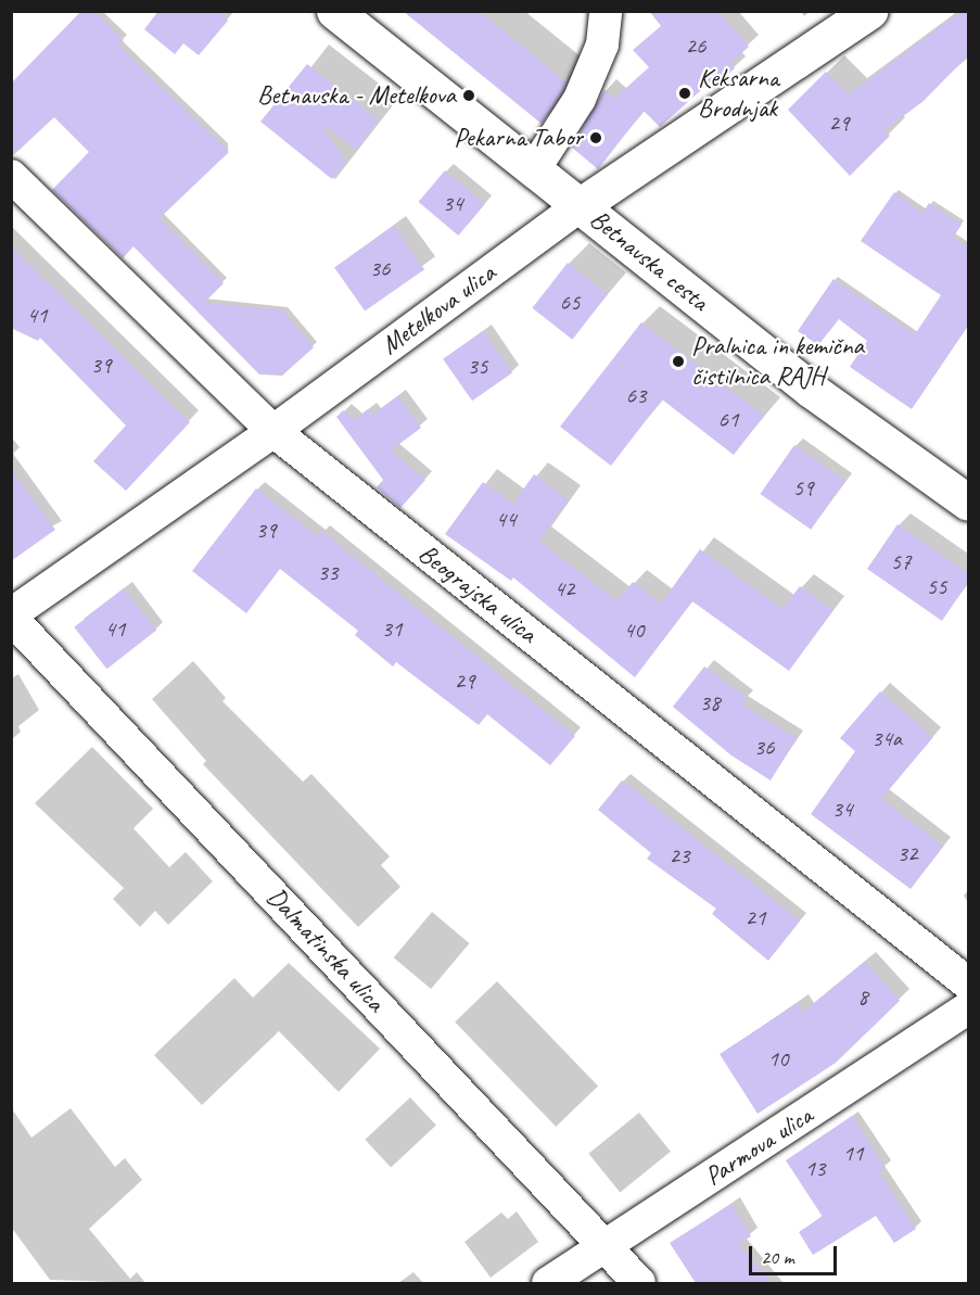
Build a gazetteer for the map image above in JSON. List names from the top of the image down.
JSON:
{
  "streets": {
    "street": [
      "Betnavska cesta",
      "Metelkova ulica",
      "Beograjska ulica",
      "Dalmatinska ulica",
      "Parmova ulica"
    ]
  },
  "crossings": [
    ["Betnavska cesta", "Metelkova ulica"],
    ["Metelkova ulica", "Beograjska ulica"],
    ["Metelkova ulica", "Dalmatinska ulica"],
    ["Dalmatinska ulica", "Parmova ulica"]
  ],
  "places": [
    "Keksarna Brodnjak",
    "Betnavska - Metelkova",
    "Pekarna Tabor",
    "Pralnica in kemična čistilnica RAJH"
  ],
  "house_numbers": [
    "26",
    "29",
    "34",
    "36",
    "65",
    "41",
    "39",
    "35",
    "63",
    "61",
    "59",
    "44",
    "39",
    "57",
    "33",
    "55",
    "42",
    "41",
    "31",
    "40",
    "29",
    "38",
    "34a",
    "36",
    "34",
    "32",
    "23",
    "21",
    "8",
    "10",
    "11",
    "13"
  ],
  "scale_bar": "20 m"
}
